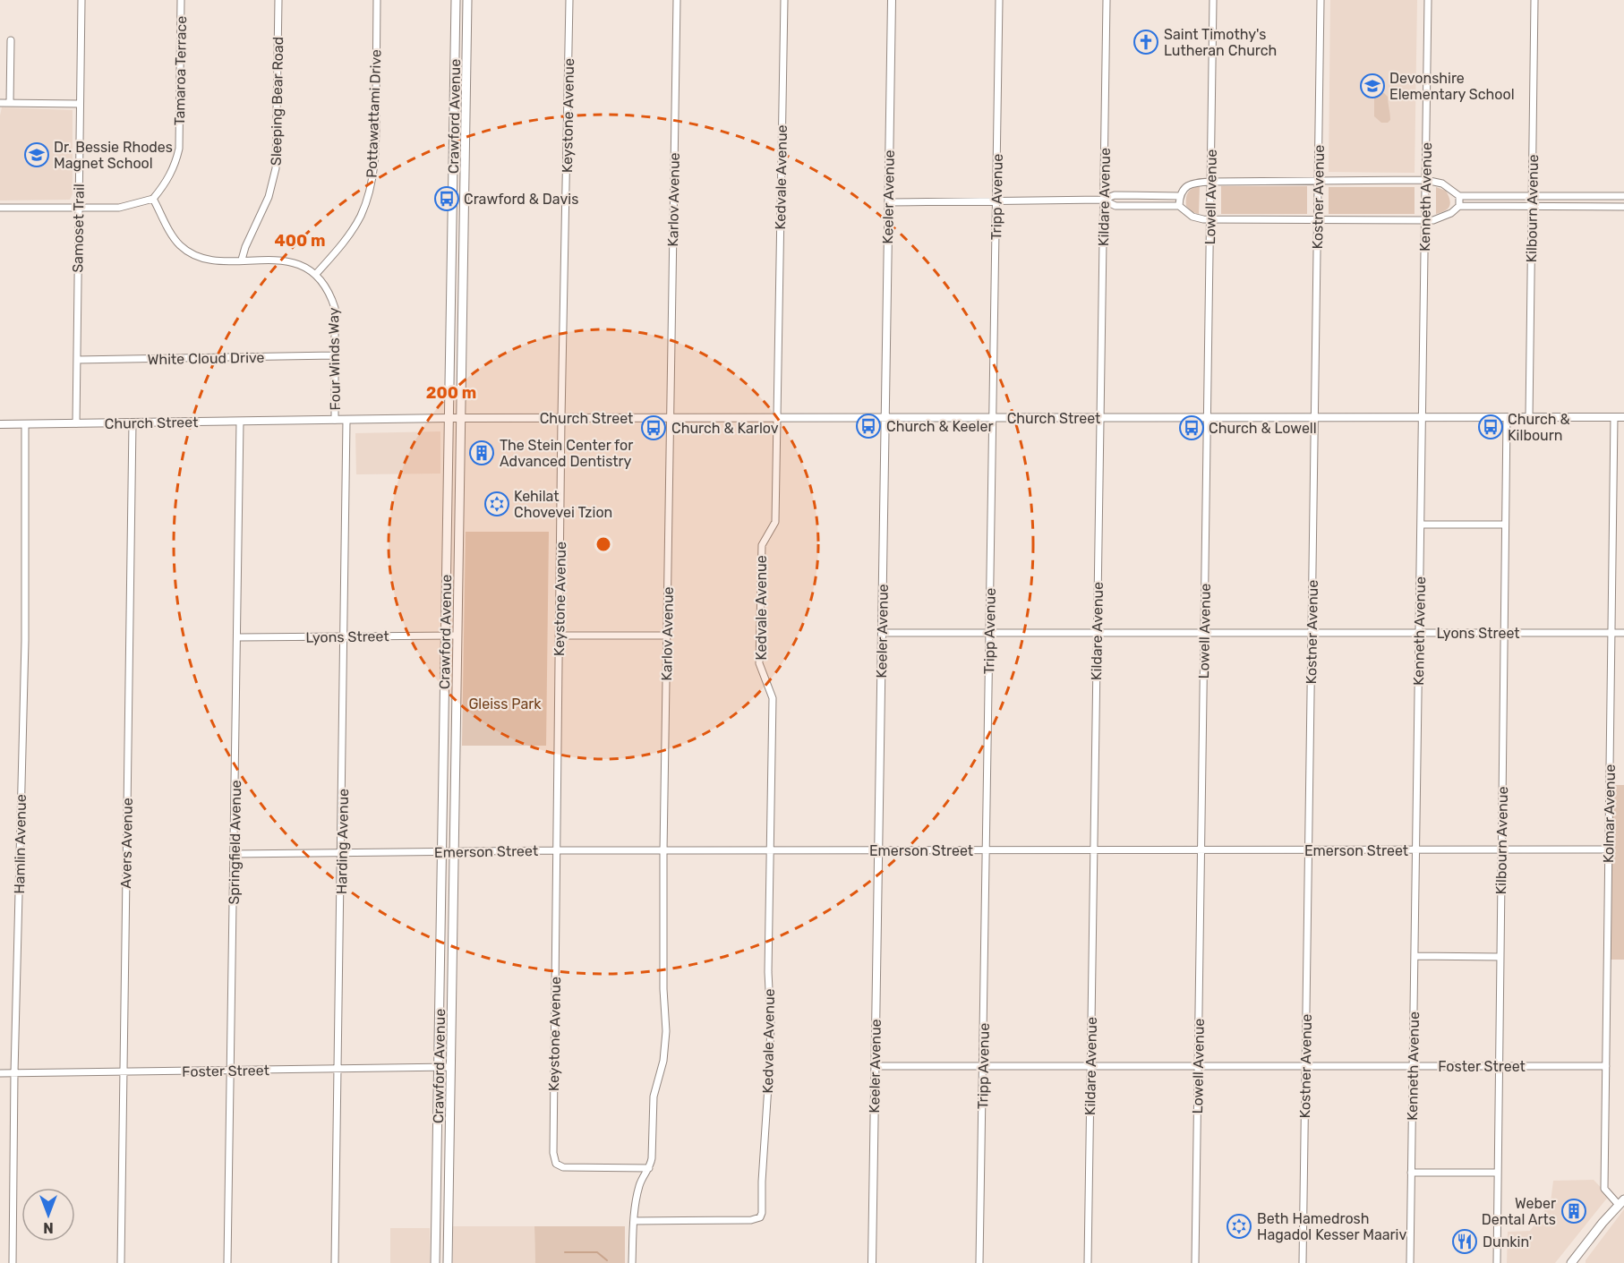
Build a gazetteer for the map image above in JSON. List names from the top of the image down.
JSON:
{
  "streets": {
    "main road": ["Crawford Avenue"],
    "street": [
      "Tamaroa Terrace",
      "Sleeping Bear Road",
      "Pottawattami Drive",
      "Keystone Avenue",
      "Kedvale Avenue",
      "Keeler Avenue",
      "Tripp Avenue",
      "Kildare Avenue",
      "Lowell Avenue",
      "Kostner Avenue",
      "Kenneth Avenue",
      "Karlov Avenue",
      "Kilbourn Avenue",
      "Samoset Trail",
      "White Cloud Drive",
      "Four Winds Way",
      "Church Street",
      "Lyons Street",
      "Kolmar Avenue",
      "Harding Avenue",
      "Springfield Avenue",
      "Avers Avenue",
      "Hamlin Avenue",
      "Emerson Street",
      "Foster Street"
    ]
  },
  "crossings": [
    ["Pottawattami Drive", "Four Winds Way"],
    ["Keystone Avenue", "Karlov Avenue"],
    ["Keystone Avenue", "Church Street"],
    ["Keystone Avenue", "Emerson Street"],
    ["Crawford Avenue", "Church Street"],
    ["Crawford Avenue", "Lyons Street"],
    ["Crawford Avenue", "Emerson Street"],
    ["Crawford Avenue", "Foster Street"],
    ["Kedvale Avenue", "Karlov Avenue"],
    ["Kedvale Avenue", "Church Street"],
    ["Kedvale Avenue", "Emerson Street"],
    ["Keeler Avenue", "Church Street"],
    ["Keeler Avenue", "Lyons Street"],
    ["Keeler Avenue", "Emerson Street"],
    ["Keeler Avenue", "Foster Street"],
    ["Tripp Avenue", "Church Street"],
    ["Tripp Avenue", "Lyons Street"],
    ["Tripp Avenue", "Emerson Street"],
    ["Tripp Avenue", "Foster Street"],
    ["Kildare Avenue", "Church Street"],
    ["Kildare Avenue", "Lyons Street"],
    ["Kildare Avenue", "Emerson Street"],
    ["Kildare Avenue", "Foster Street"],
    ["Lowell Avenue", "Church Street"],
    ["Lowell Avenue", "Lyons Street"],
    ["Lowell Avenue", "Emerson Street"],
    ["Lowell Avenue", "Foster Street"],
    ["Kostner Avenue", "Church Street"],
    ["Kostner Avenue", "Lyons Street"],
    ["Kostner Avenue", "Emerson Street"],
    ["Kostner Avenue", "Foster Street"],
    ["Kenneth Avenue", "Church Street"],
    ["Kenneth Avenue", "Lyons Street"],
    ["Kenneth Avenue", "Emerson Street"],
    ["Kenneth Avenue", "Foster Street"],
    ["Karlov Avenue", "Church Street"],
    ["Karlov Avenue", "Emerson Street"],
    ["Kilbourn Avenue", "Church Street"],
    ["Kilbourn Avenue", "Lyons Street"],
    ["Kilbourn Avenue", "Emerson Street"],
    ["Kilbourn Avenue", "Foster Street"],
    ["Samoset Trail", "White Cloud Drive"],
    ["Samoset Trail", "Church Street"],
    ["White Cloud Drive", "Four Winds Way"],
    ["Four Winds Way", "Church Street"],
    ["Church Street", "Kolmar Avenue"],
    ["Church Street", "Harding Avenue"],
    ["Church Street", "Springfield Avenue"],
    ["Church Street", "Avers Avenue"],
    ["Church Street", "Hamlin Avenue"],
    ["Lyons Street", "Kolmar Avenue"],
    ["Lyons Street", "Harding Avenue"],
    ["Lyons Street", "Springfield Avenue"],
    ["Kolmar Avenue", "Emerson Street"],
    ["Kolmar Avenue", "Foster Street"],
    ["Harding Avenue", "Emerson Street"],
    ["Harding Avenue", "Foster Street"],
    ["Springfield Avenue", "Emerson Street"],
    ["Springfield Avenue", "Foster Street"],
    ["Avers Avenue", "Foster Street"],
    ["Hamlin Avenue", "Foster Street"]
  ],
  "parks": ["Gleiss Park"],
  "places": {
    "church": ["Saint Timothy's Lutheran Church"],
    "school or university": ["Devonshire Elementary School", "Dr. Bessie Rhodes Magnet School"],
    "bus stop": [
      "Crawford & Davis",
      "Church & Keeler",
      "Church & Kilbourn",
      "Church & Karlov",
      "Church & Lowell"
    ],
    "building": ["The Stein Center for Advanced Dentistry", "Weber Dental Arts"],
    "synagogue": ["Kehilat Chovevei Tzion", "Beth Hamedrosh Hagadol Kesser Maariv"],
    "restaurant": ["Dunkin'"]
  },
  "north": "bottom",
  "rings": ["400 m", "200 m"]
}
